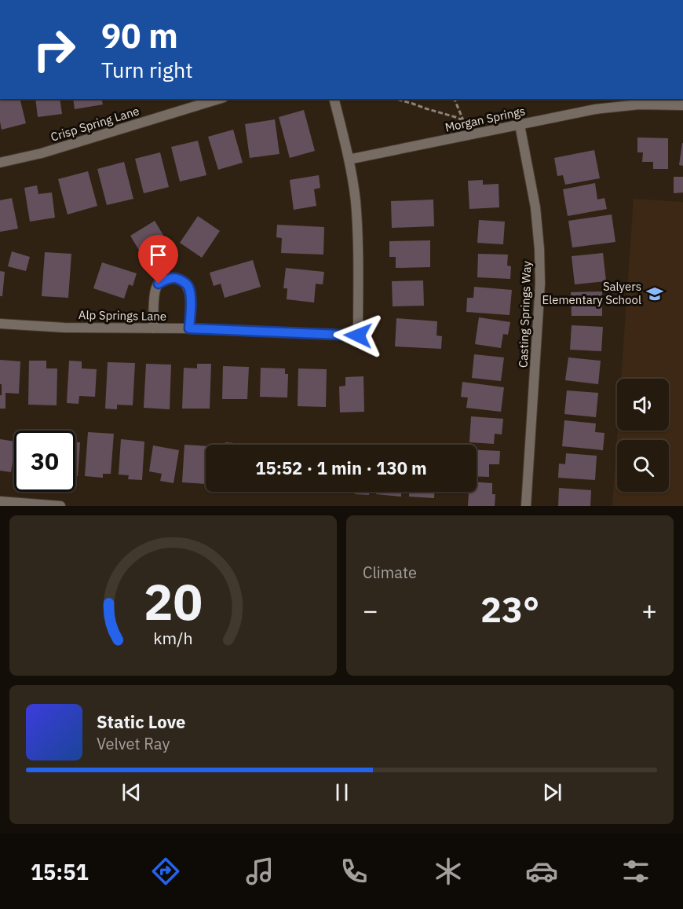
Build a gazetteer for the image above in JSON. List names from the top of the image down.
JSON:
{
  "streets": {
    "street": [
      "Morgan Springs",
      "Crisp Spring Lane",
      "Casting Springs Way",
      "Alp Springs Lane"
    ]
  },
  "crossings": [
    ["Morgan Springs", "Casting Springs Way"],
    ["Morgan Springs", "Alp Springs Lane"]
  ],
  "places": {
    "school or university": ["Salyers Elementary School"]
  },
  "page": {
    "turn": ["90 m", "Turn right"],
    "limit": "30",
    "trip": "15:52 · 1 min · 130 m",
    "tile": "Climate",
    "heat": ["−", "23°", "+"],
    "song": ["Static Love", "Velvet Ray"],
    "tabs": "15:51",
    "gauge": ["20", "km/h"]
  }
}
